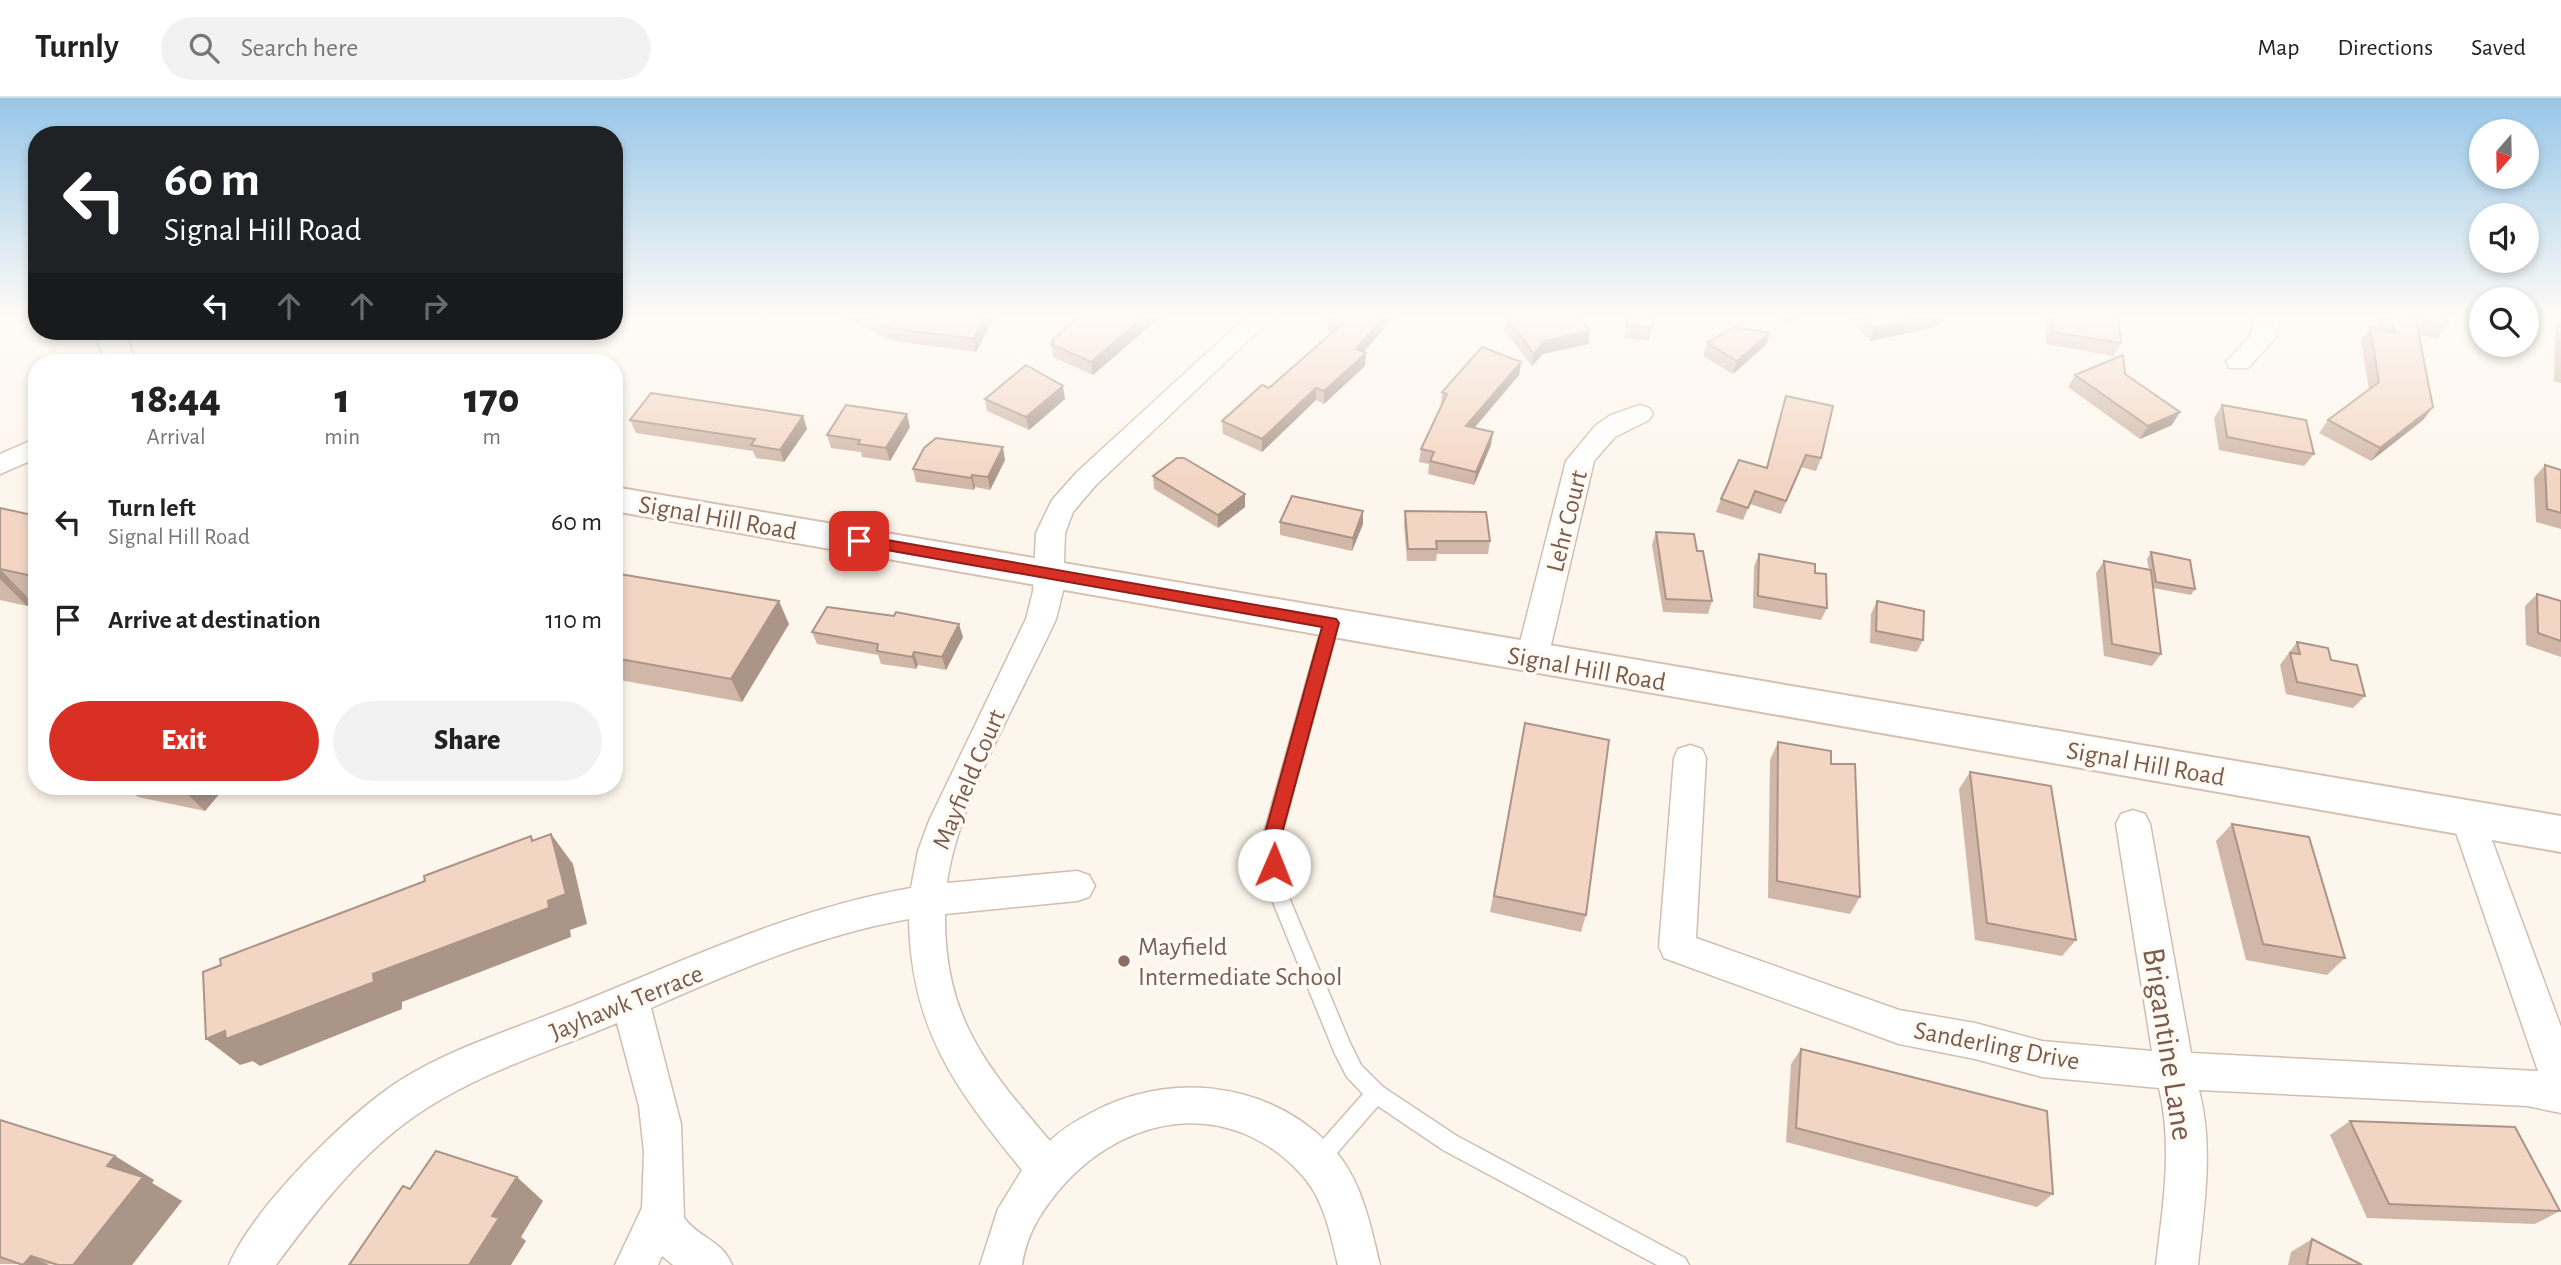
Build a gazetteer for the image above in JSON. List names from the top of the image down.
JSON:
{
  "streets": {
    "main road": ["Signal Hill Road"],
    "street": [
      "Lehr Court",
      "Mayfield Court",
      "Jayhawk Terrace",
      "Brigantine Lane",
      "Sanderling Drive"
    ]
  },
  "crossings": [
    ["Signal Hill Road", "Lehr Court"],
    ["Signal Hill Road", "Mayfield Court"],
    ["Mayfield Court", "Jayhawk Terrace"],
    ["Brigantine Lane", "Sanderling Drive"]
  ],
  "places": ["Mayfield Intermediate School"],
  "north": "bottom",
  "page": {
    "header": "Turnly",
    "search": "Search here",
    "nav": ["Map", "Directions", "Saved"],
    "turn": ["60 m", "Signal Hill Road"],
    "eta": [
      "18:44",
      "Arrival",
      "1",
      "min",
      "170",
      "m"
    ],
    "list": [
      {
        "name": "Turn left",
        "note": "Signal Hill Road",
        "value": "60 m"
      },
      {
        "name": "Arrive at destination",
        "value": "110 m"
      }
    ],
    "buttons": ["Exit", "Share"]
  }
}
